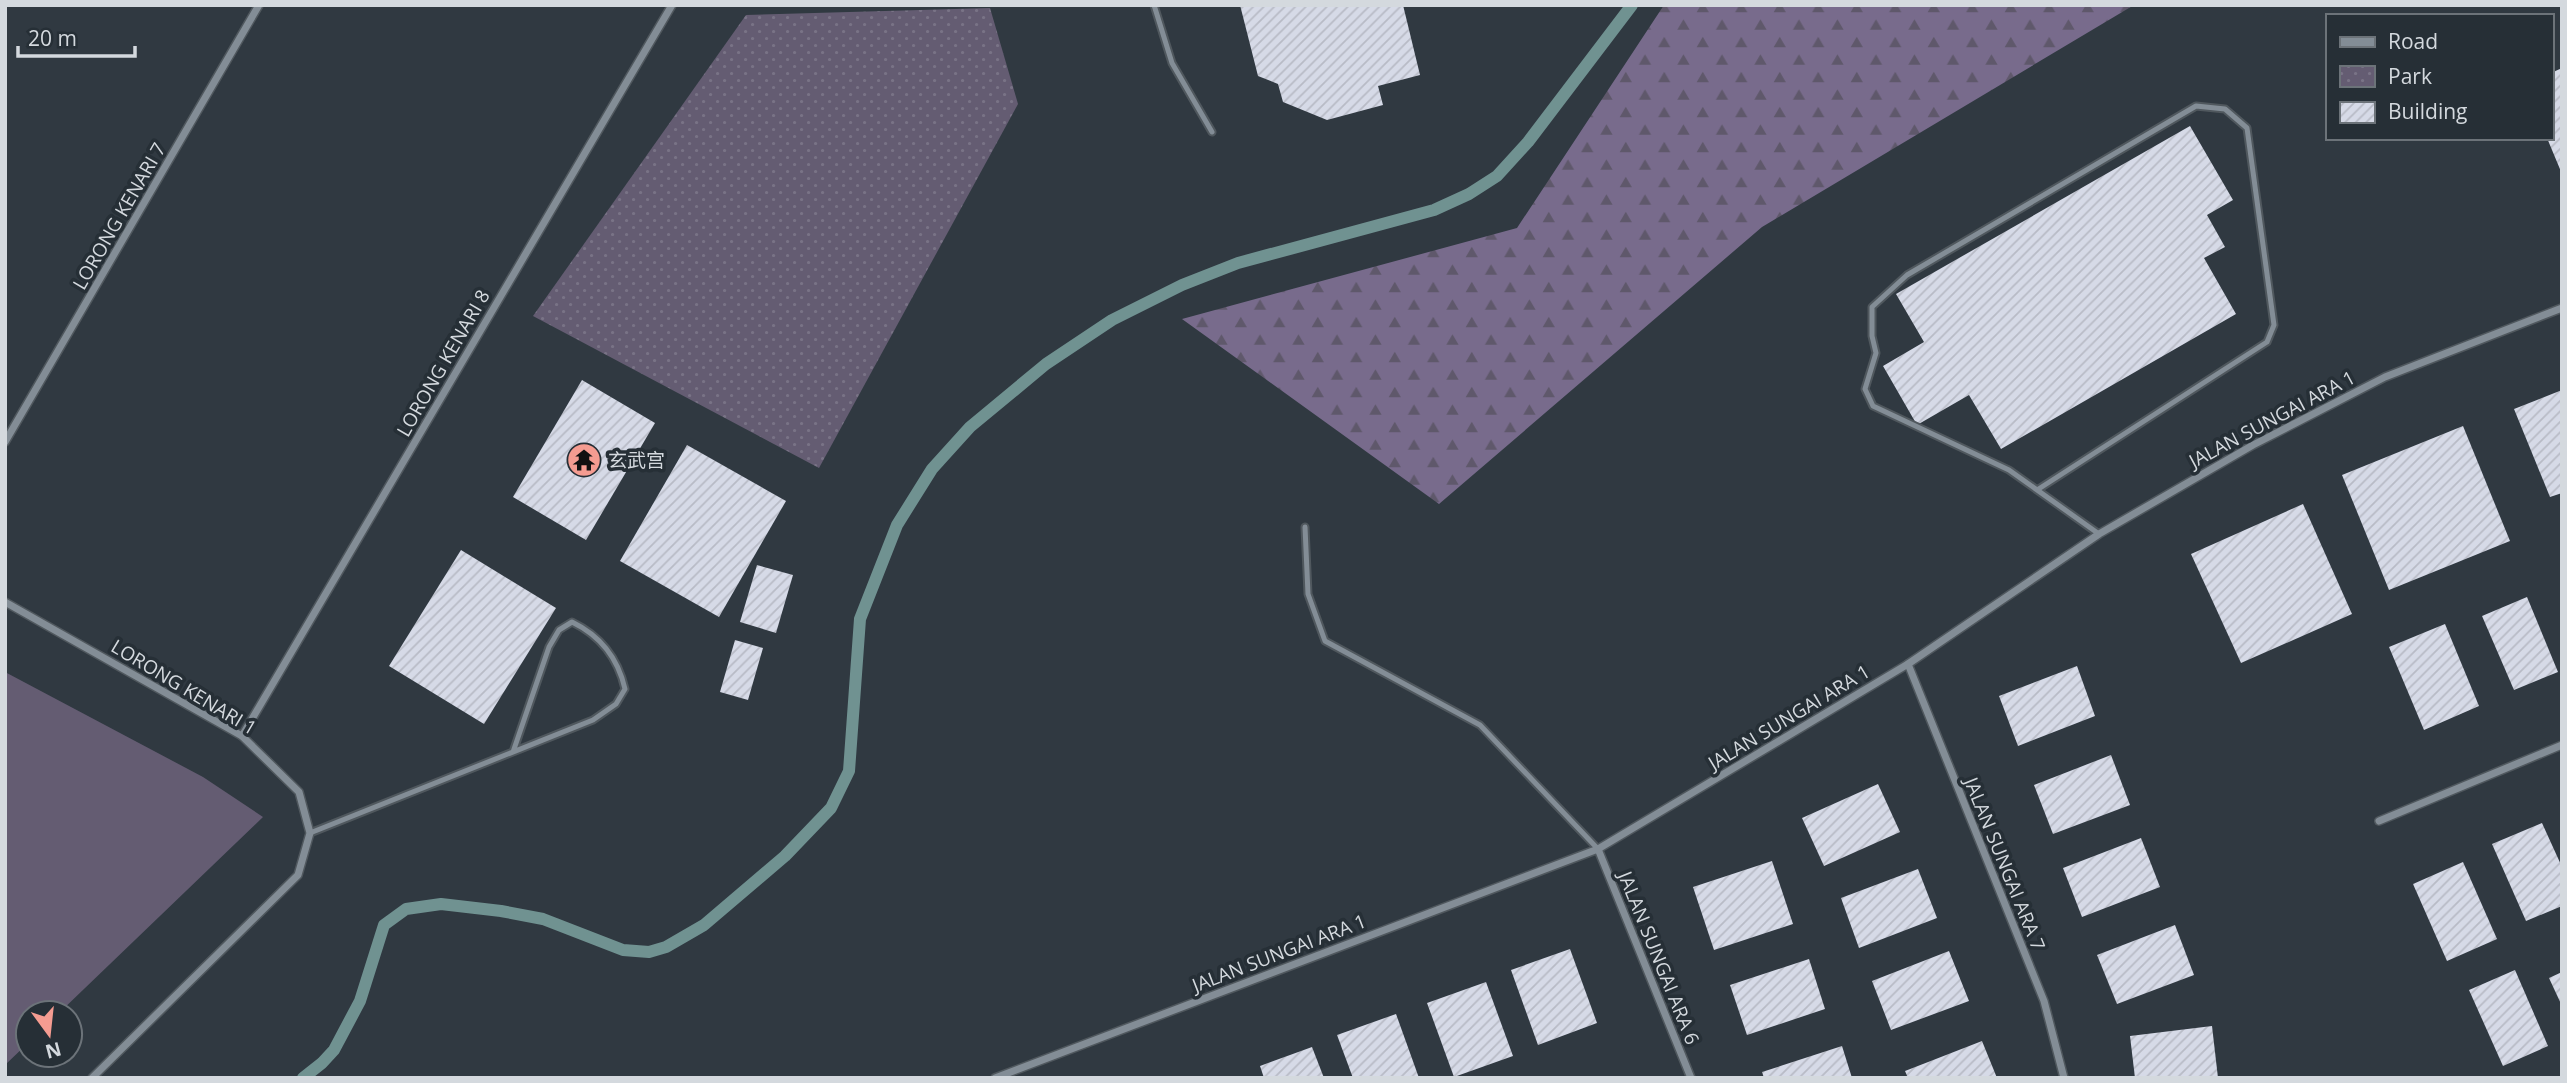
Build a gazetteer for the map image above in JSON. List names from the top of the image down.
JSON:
{
  "streets": {
    "street": [
      "LORONG KENARI 7",
      "LORONG KENARI 8",
      "JALAN SUNGAI ARA 1",
      "LORONG KENARI 1",
      "JALAN SUNGAI ARA 7",
      "JALAN SUNGAI ARA 6"
    ]
  },
  "crossings": [
    ["LORONG KENARI 8", "LORONG KENARI 1"],
    ["JALAN SUNGAI ARA 1", "JALAN SUNGAI ARA 7"],
    ["JALAN SUNGAI ARA 1", "JALAN SUNGAI ARA 6"]
  ],
  "places": {
    "temple": ["玄武宫"]
  },
  "legend": ["Road", "Park", "Building"],
  "scale_bar": "20 m",
  "north": "bottom"
}
